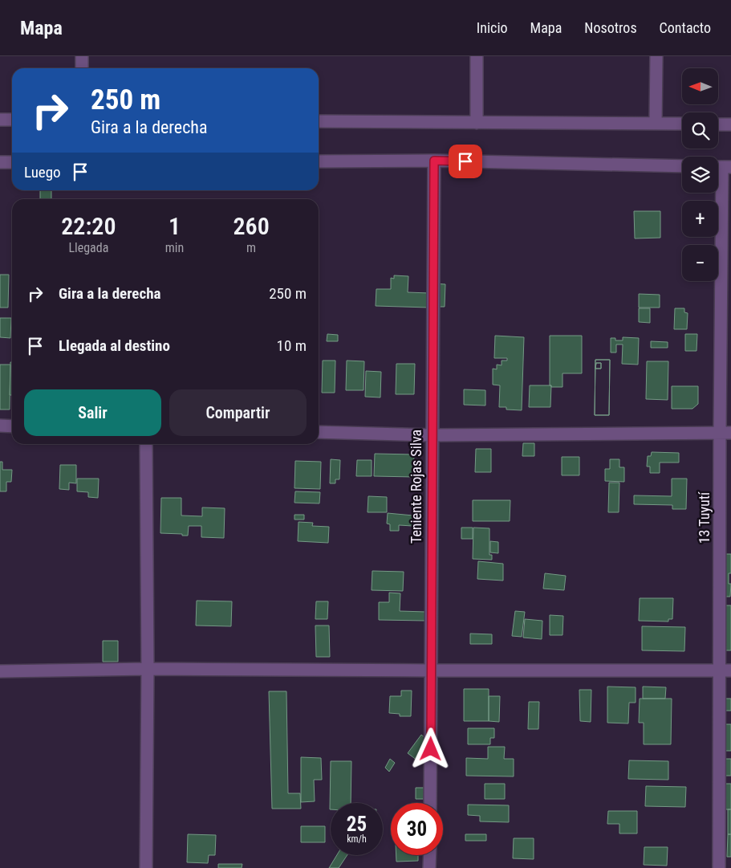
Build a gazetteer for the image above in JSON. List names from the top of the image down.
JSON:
{
  "streets": {
    "street": ["Teniente Rojas Silva", "13 Tuyutí"]
  },
  "north": "left",
  "page": {
    "header": "Mapa",
    "nav": [
      "Inicio",
      "Mapa",
      "Nosotros",
      "Contacto"
    ],
    "map_buttons": ["+", "−"],
    "turn": ["250 m", "Gira a la derecha"],
    "then": "Luego",
    "eta": [
      "22:20",
      "Llegada",
      "1",
      "min",
      "260",
      "m"
    ],
    "list": [
      {
        "name": "Gira a la derecha",
        "value": "250 m"
      },
      {
        "name": "Llegada al destino",
        "value": "10 m"
      }
    ],
    "buttons": ["Salir", "Compartir"],
    "speed": "25 km/h",
    "limit": "30"
  }
}
